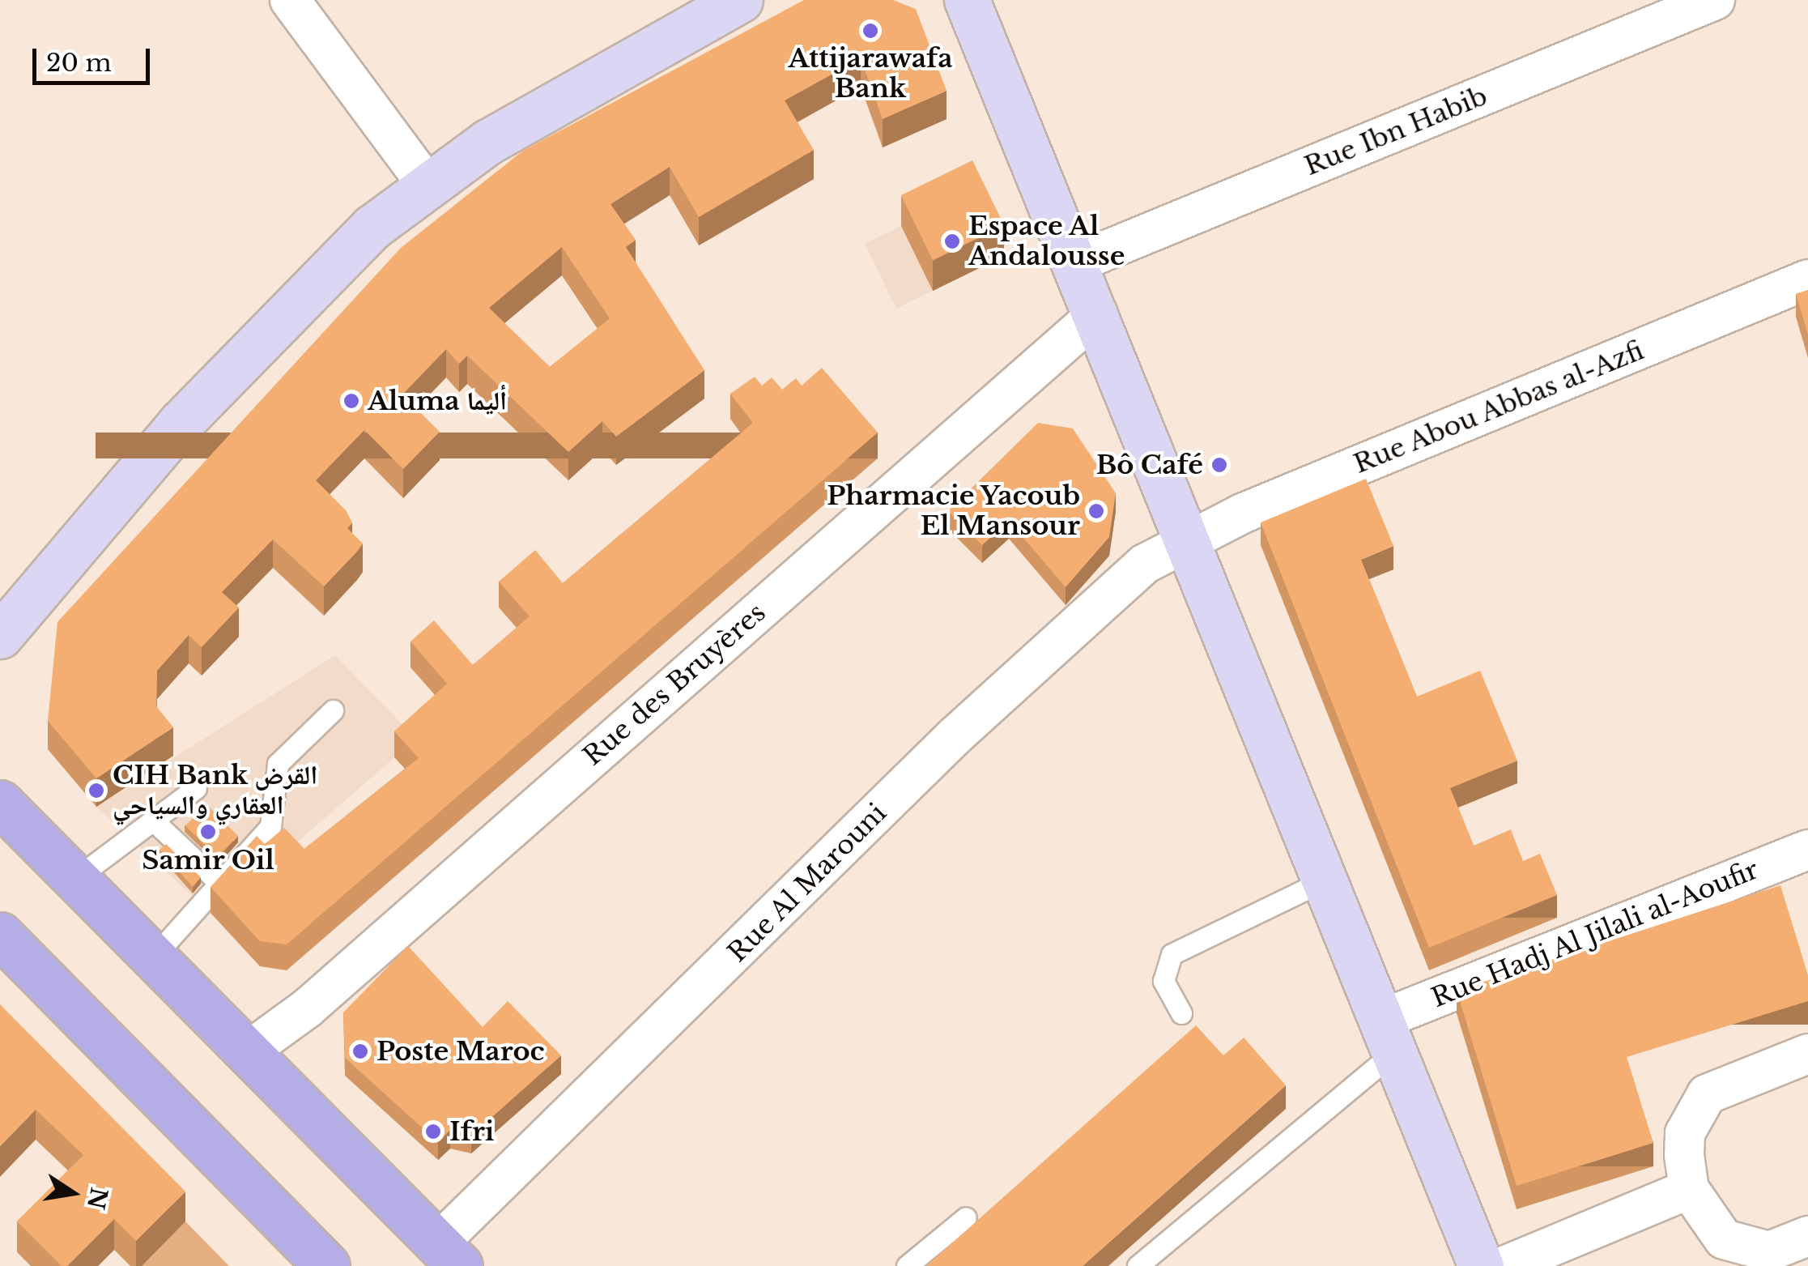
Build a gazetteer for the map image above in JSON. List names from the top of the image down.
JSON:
{
  "streets": {
    "street": [
      "Rue Ibn Habib",
      "Rue Abou Abbas al-Azfi",
      "Rue des Bruyères",
      "Rue Al Marouni",
      "Rue Hadj Al Jilali al-Aoufir"
    ]
  },
  "crossings": [
    ["Rue Abou Abbas al-Azfi", "Rue Al Marouni"]
  ],
  "places": [
    "Attijarawafa Bank",
    "Espace Al Andalousse",
    "Aluma أليما",
    "Bô Café",
    "Pharmacie Yacoub El Mansour",
    "CIH Bank القرض العقاري والسياحي",
    "Samir Oil",
    "Poste Maroc",
    "Ifri"
  ],
  "scale_bar": "20 m",
  "north": "right"
}
